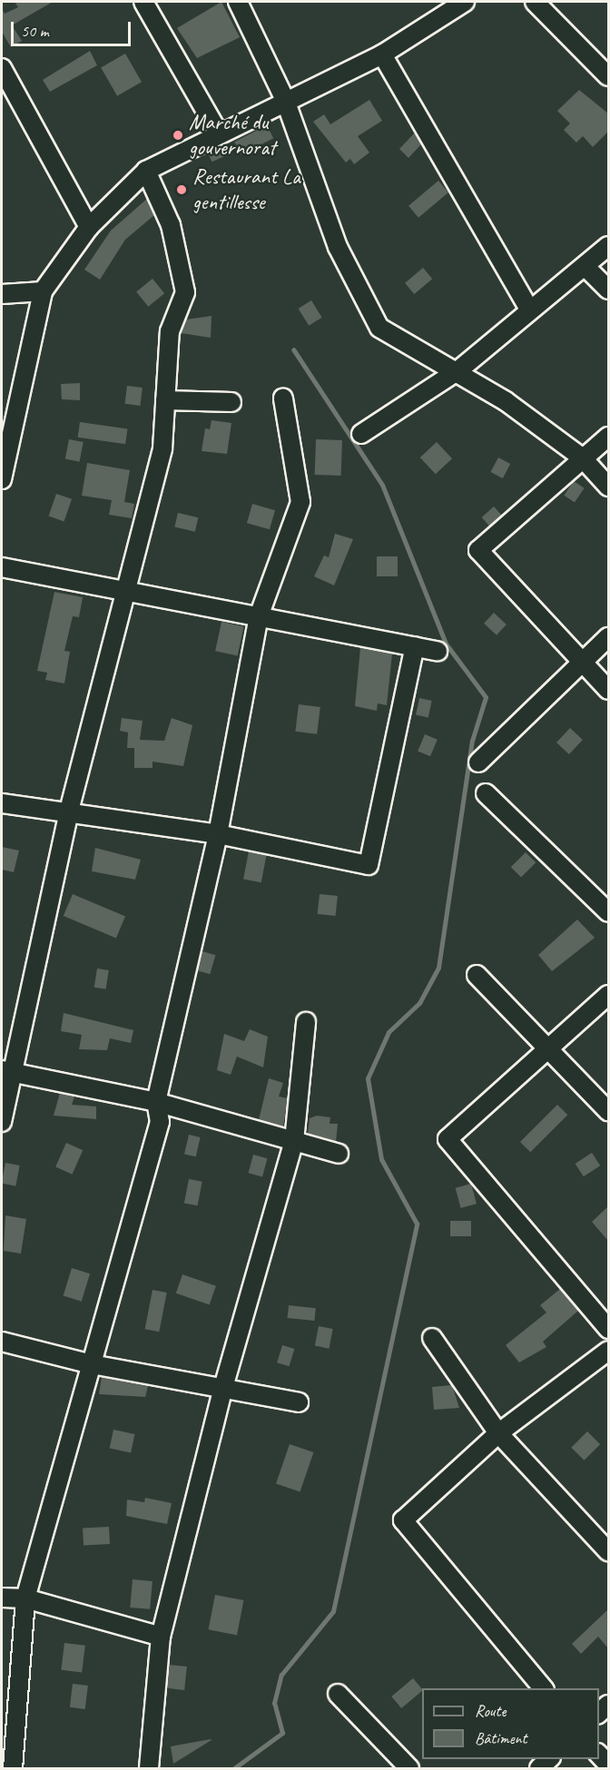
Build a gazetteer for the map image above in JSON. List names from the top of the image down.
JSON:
{
  "places": ["Marché du gouvernorat", "Restaurant La gentillesse"],
  "legend": ["Route", "Bâtiment"],
  "scale_bar": "50 m"
}
